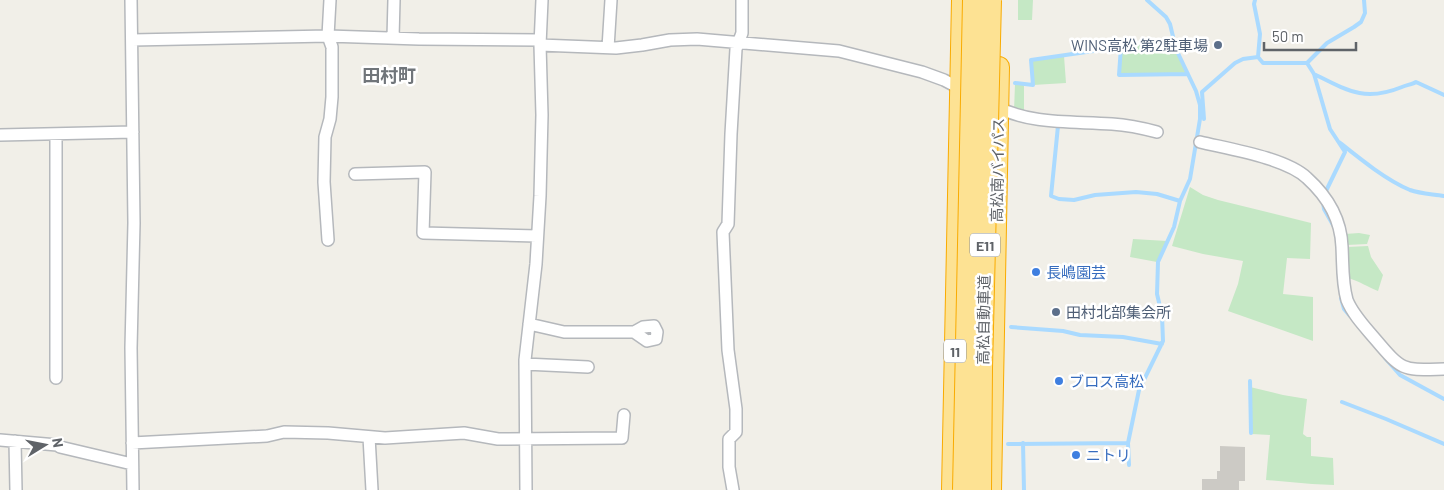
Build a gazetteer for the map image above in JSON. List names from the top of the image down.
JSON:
{
  "streets": {
    "highway": [
      "高松南バイパス",
      "E11",
      "高松自動車道",
      "11"
    ]
  },
  "districts": ["田村町"],
  "places": [
    "WINS高松 第2駐車場",
    "長嶋園芸",
    "田村北部集会所",
    "ブロス高松",
    "ニトリ"
  ],
  "scale_bar": "50 m",
  "north": "right"
}
